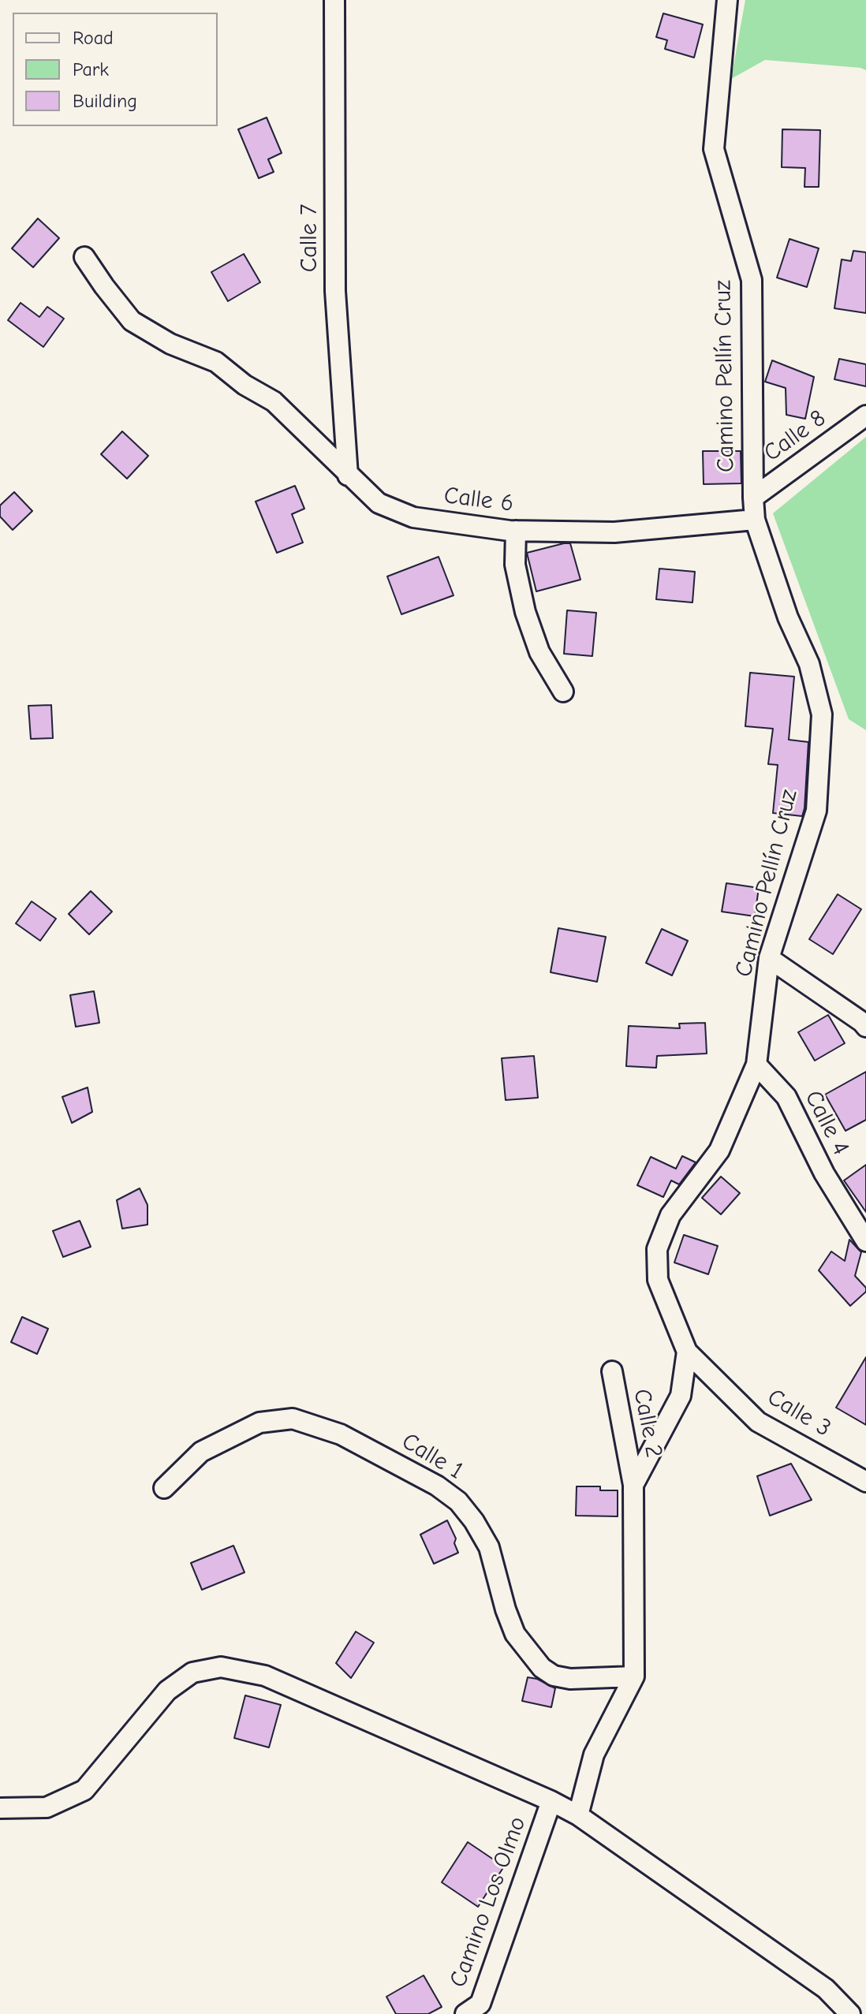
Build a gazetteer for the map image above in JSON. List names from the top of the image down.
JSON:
{
  "streets": {
    "street": [
      "Calle 7",
      "Camino Pellín Cruz",
      "Calle 8",
      "Calle 6",
      "Calle 4",
      "Calle 3",
      "Calle 2",
      "Calle 1",
      "Camino Los Olmo"
    ]
  },
  "crossings": [
    ["Calle 7", "Calle 6"],
    ["Camino Pellín Cruz", "Calle 8"],
    ["Camino Pellín Cruz", "Calle 6"],
    ["Camino Pellín Cruz", "Calle 4"],
    ["Camino Pellín Cruz", "Calle 3"]
  ],
  "legend": ["Road", "Park", "Building"]
}
